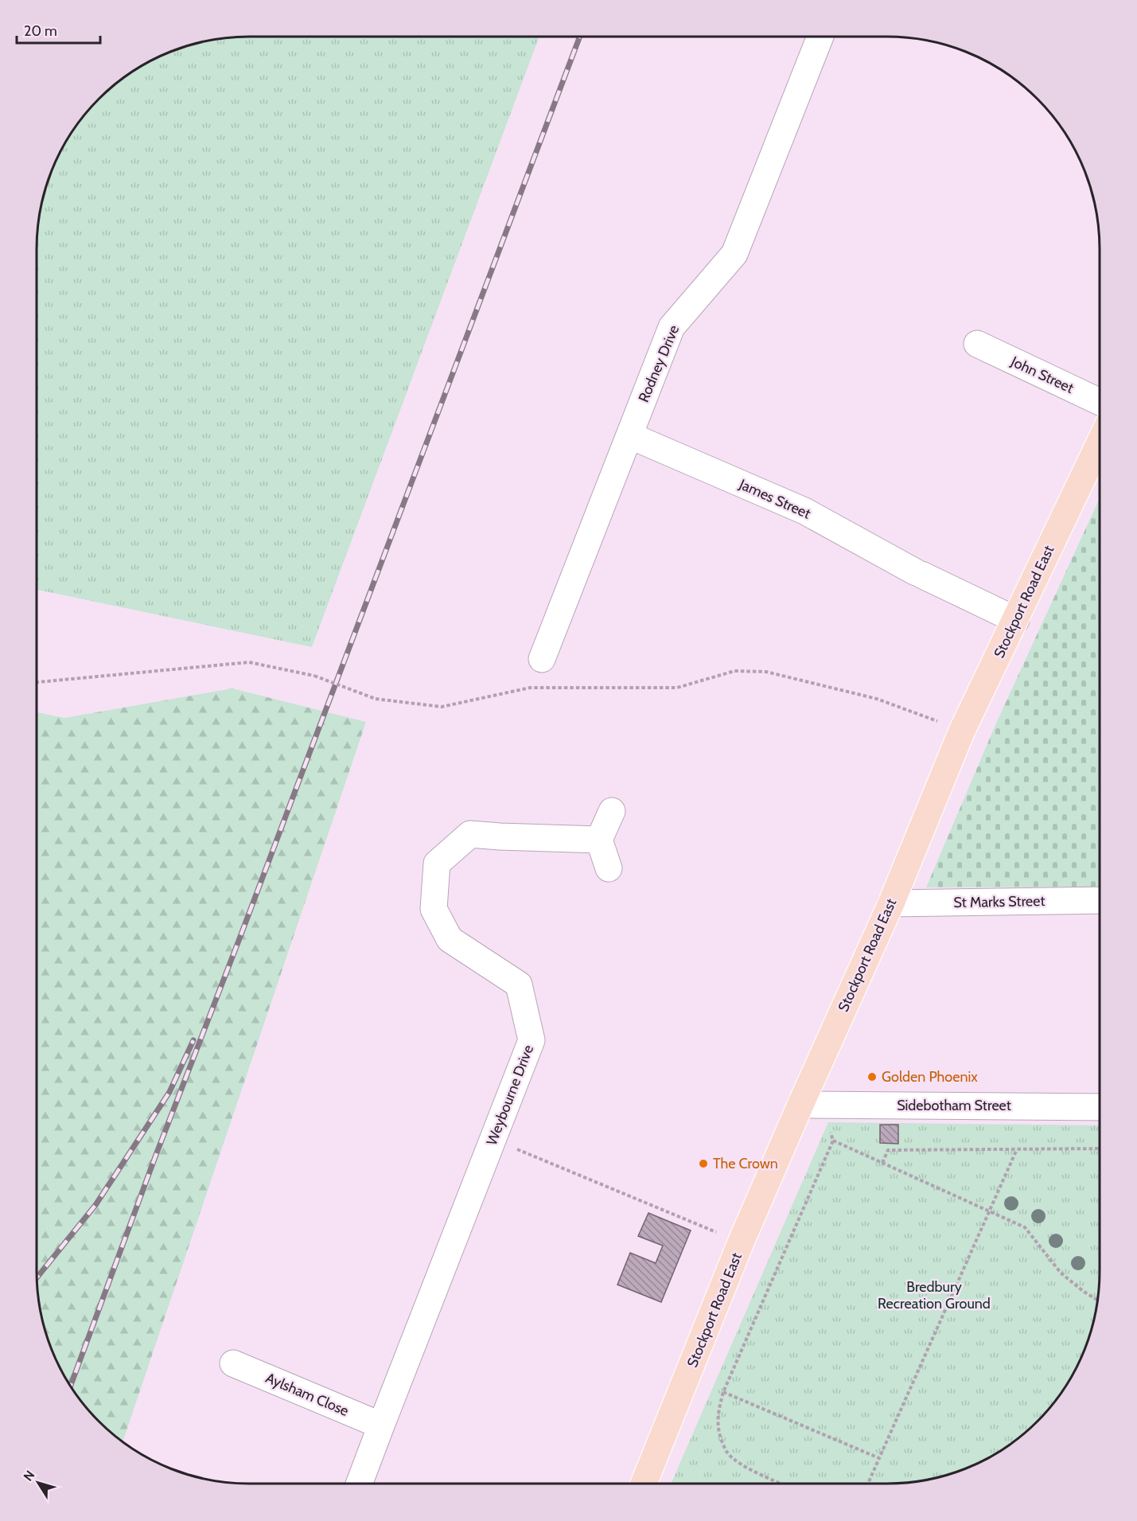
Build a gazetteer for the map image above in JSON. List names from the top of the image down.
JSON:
{
  "streets": {
    "main road": ["Stockport Road East"],
    "street": [
      "Rodney Drive",
      "John Street",
      "James Street",
      "St Marks Street",
      "Weybourne Drive",
      "Sidebotham Street",
      "Aylsham Close"
    ]
  },
  "crossings": [
    ["Rodney Drive", "James Street"],
    ["James Street", "Stockport Road East"],
    ["Stockport Road East", "St Marks Street"],
    ["Stockport Road East", "Sidebotham Street"],
    ["Weybourne Drive", "Aylsham Close"]
  ],
  "parks": ["Bredbury Recreation Ground"],
  "places": ["Golden Phoenix", "The Crown"],
  "scale_bar": "20 m",
  "north": "top left"
}
